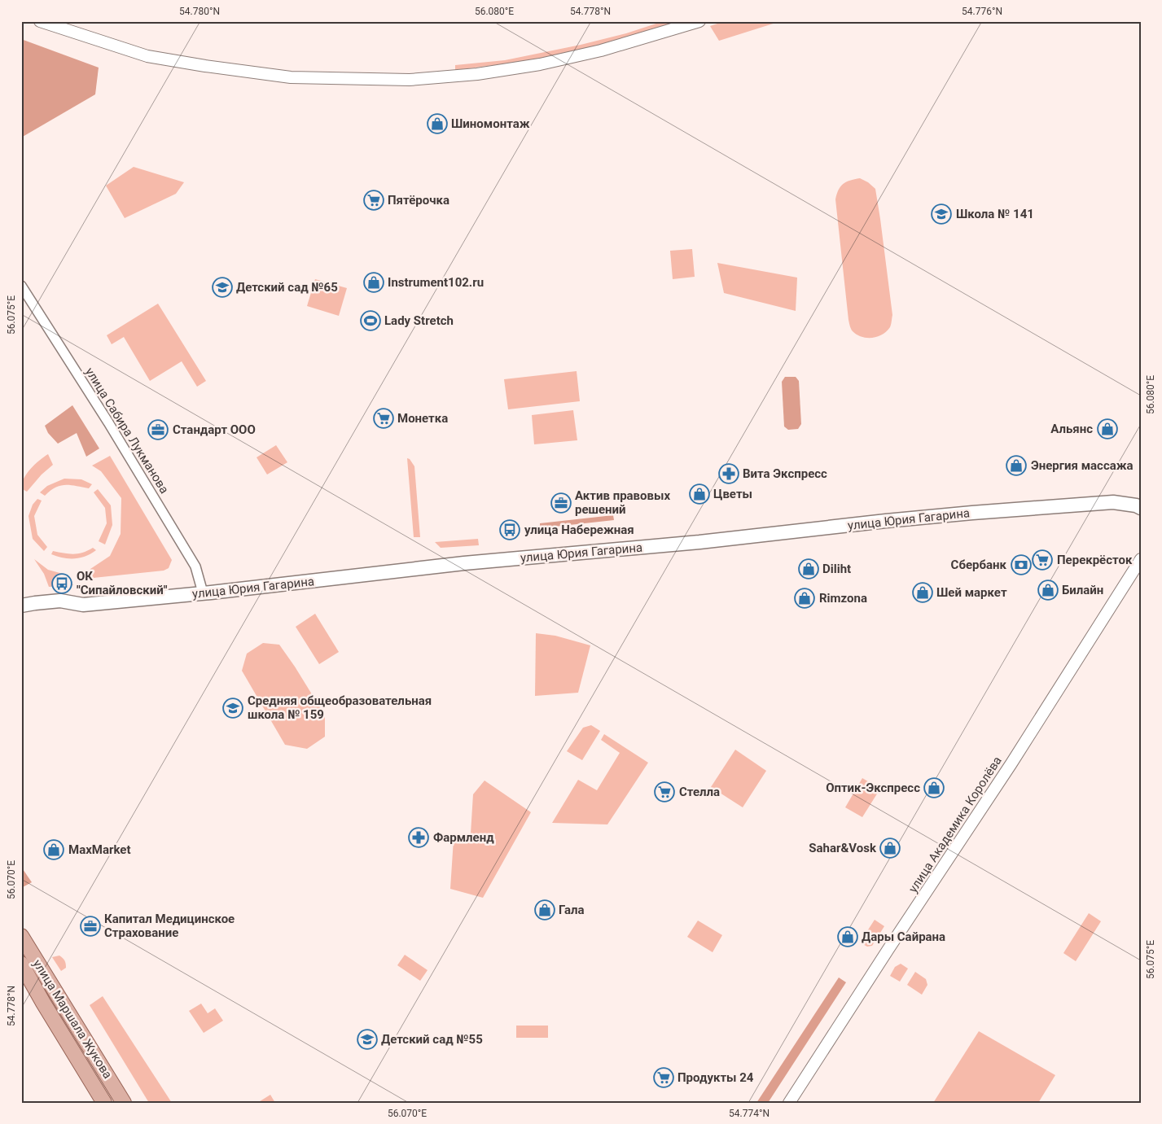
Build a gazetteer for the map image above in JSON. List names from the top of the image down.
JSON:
{
  "streets": {
    "main road": ["улица Юрия Гагарина", "улица Маршала Жукова"],
    "street": ["улица Сабира Лукманова", "улица Академика Королёва"]
  },
  "crossings": [
    ["улица Сабира Лукманова", "улица Юрия Гагарина"]
  ],
  "places": {
    "shop": [
      "Шиномонтаж",
      "Instrument102.ru",
      "Альянс",
      "Энергия массажа",
      "Цветы",
      "Diliht",
      "Билайн",
      "Шей маркет",
      "Rimzona",
      "Оптик-Экспресс",
      "Sahar&Vosk",
      "MaxMarket",
      "Гала",
      "Дары Сайрана"
    ],
    "supermarket": [
      "Пятёрочка",
      "Монетка",
      "Перекрёсток",
      "Стелла",
      "Продукты 24"
    ],
    "school or university": [
      "Школа № 141",
      "Детский сад №65",
      "Средняя общеобразовательная школа № 159",
      "Детский сад №55"
    ],
    "sports": ["Lady Stretch"],
    "office": ["Стандарт ООО", "Актив правовых решений", "Капитал Медицинское Страхование"],
    "pharmacy": ["Вита Экспресс", "Фармленд"],
    "bus stop": ["улица Набережная", "ОК \"Сипайловский\""],
    "bank": ["Сбербанк"]
  },
  "coordinates": [
    "54.780°N",
    "56.080°E",
    "54.778°N",
    "54.776°N",
    "56.075°E",
    "56.070°E",
    "54.774°N"
  ]
}
